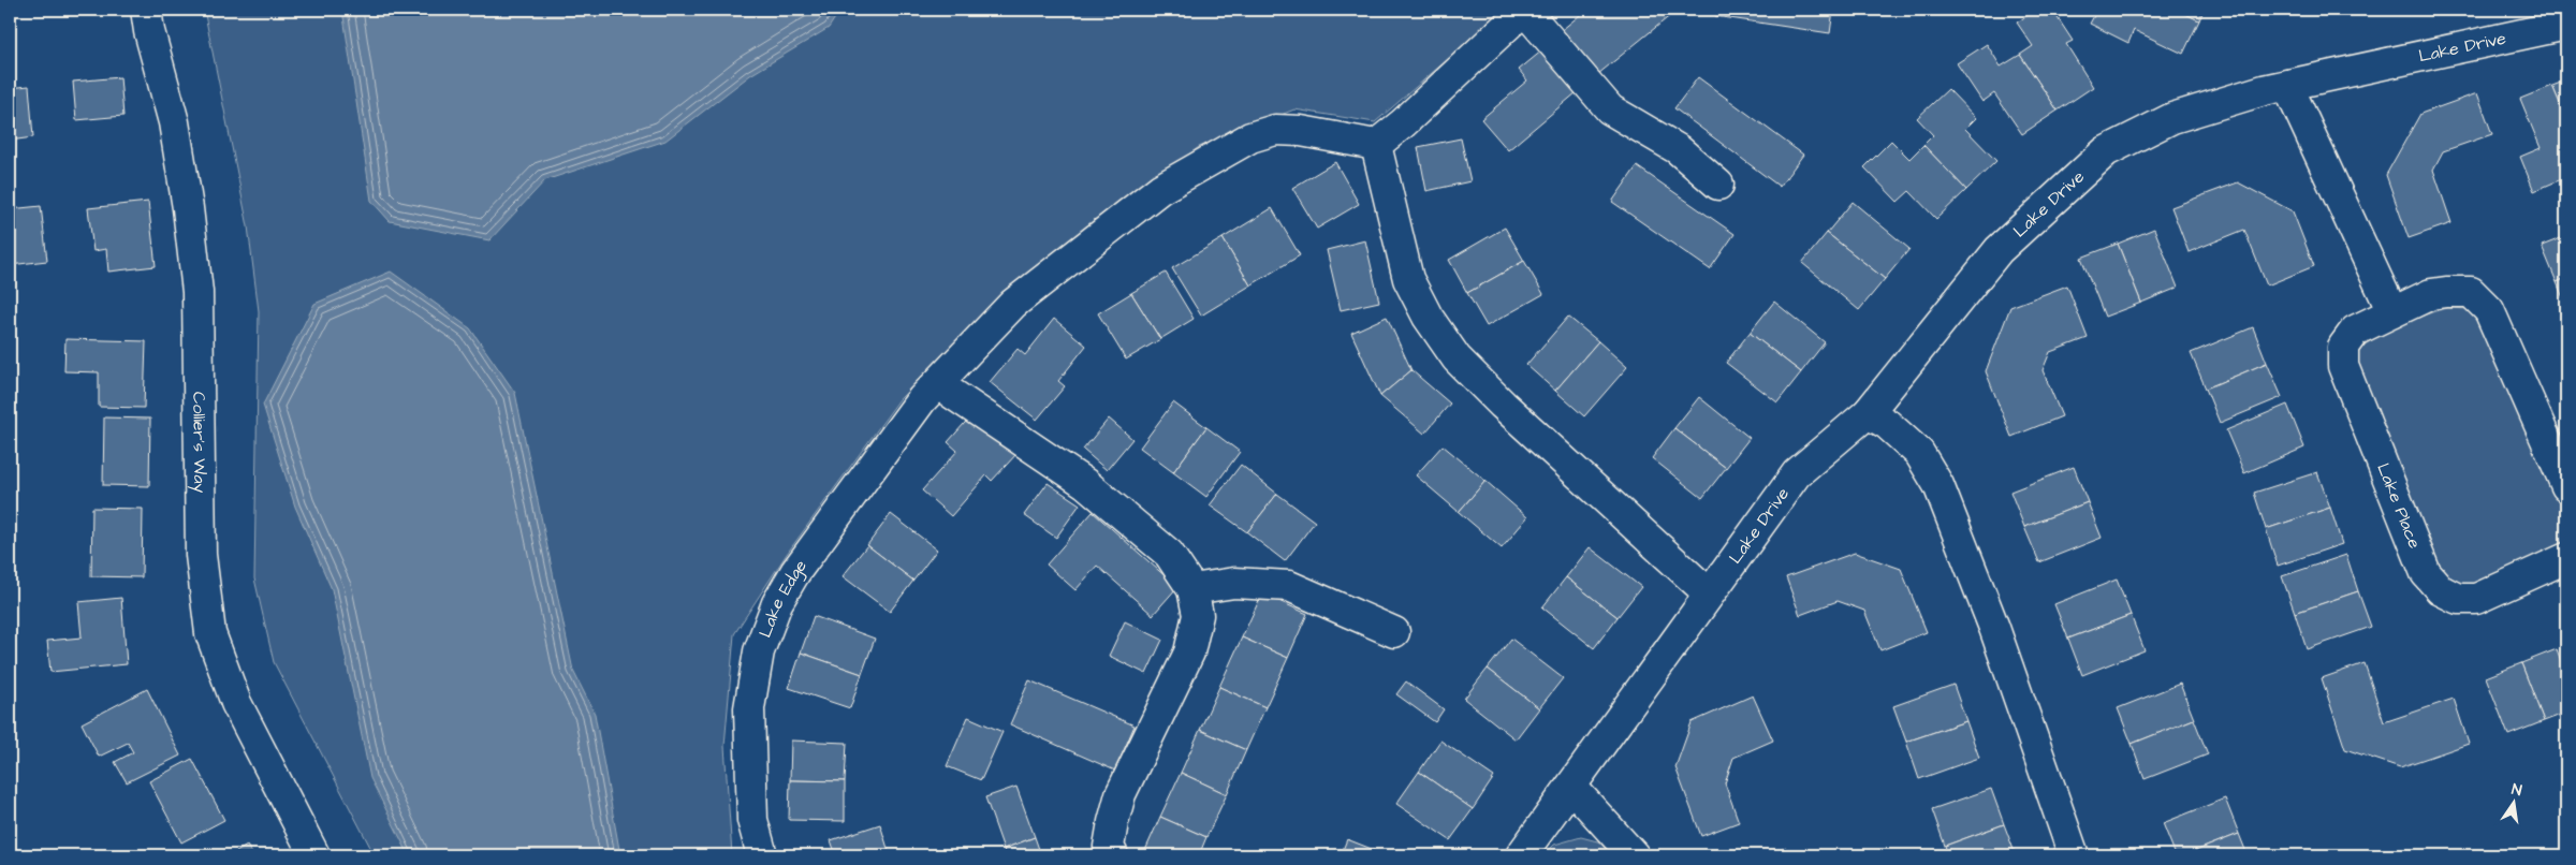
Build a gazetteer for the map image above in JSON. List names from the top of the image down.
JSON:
{
  "streets": {
    "street": [
      "Lake Drive",
      "Collier's Way",
      "Lake Place",
      "Lake Edge"
    ]
  },
  "north": "top"
}
